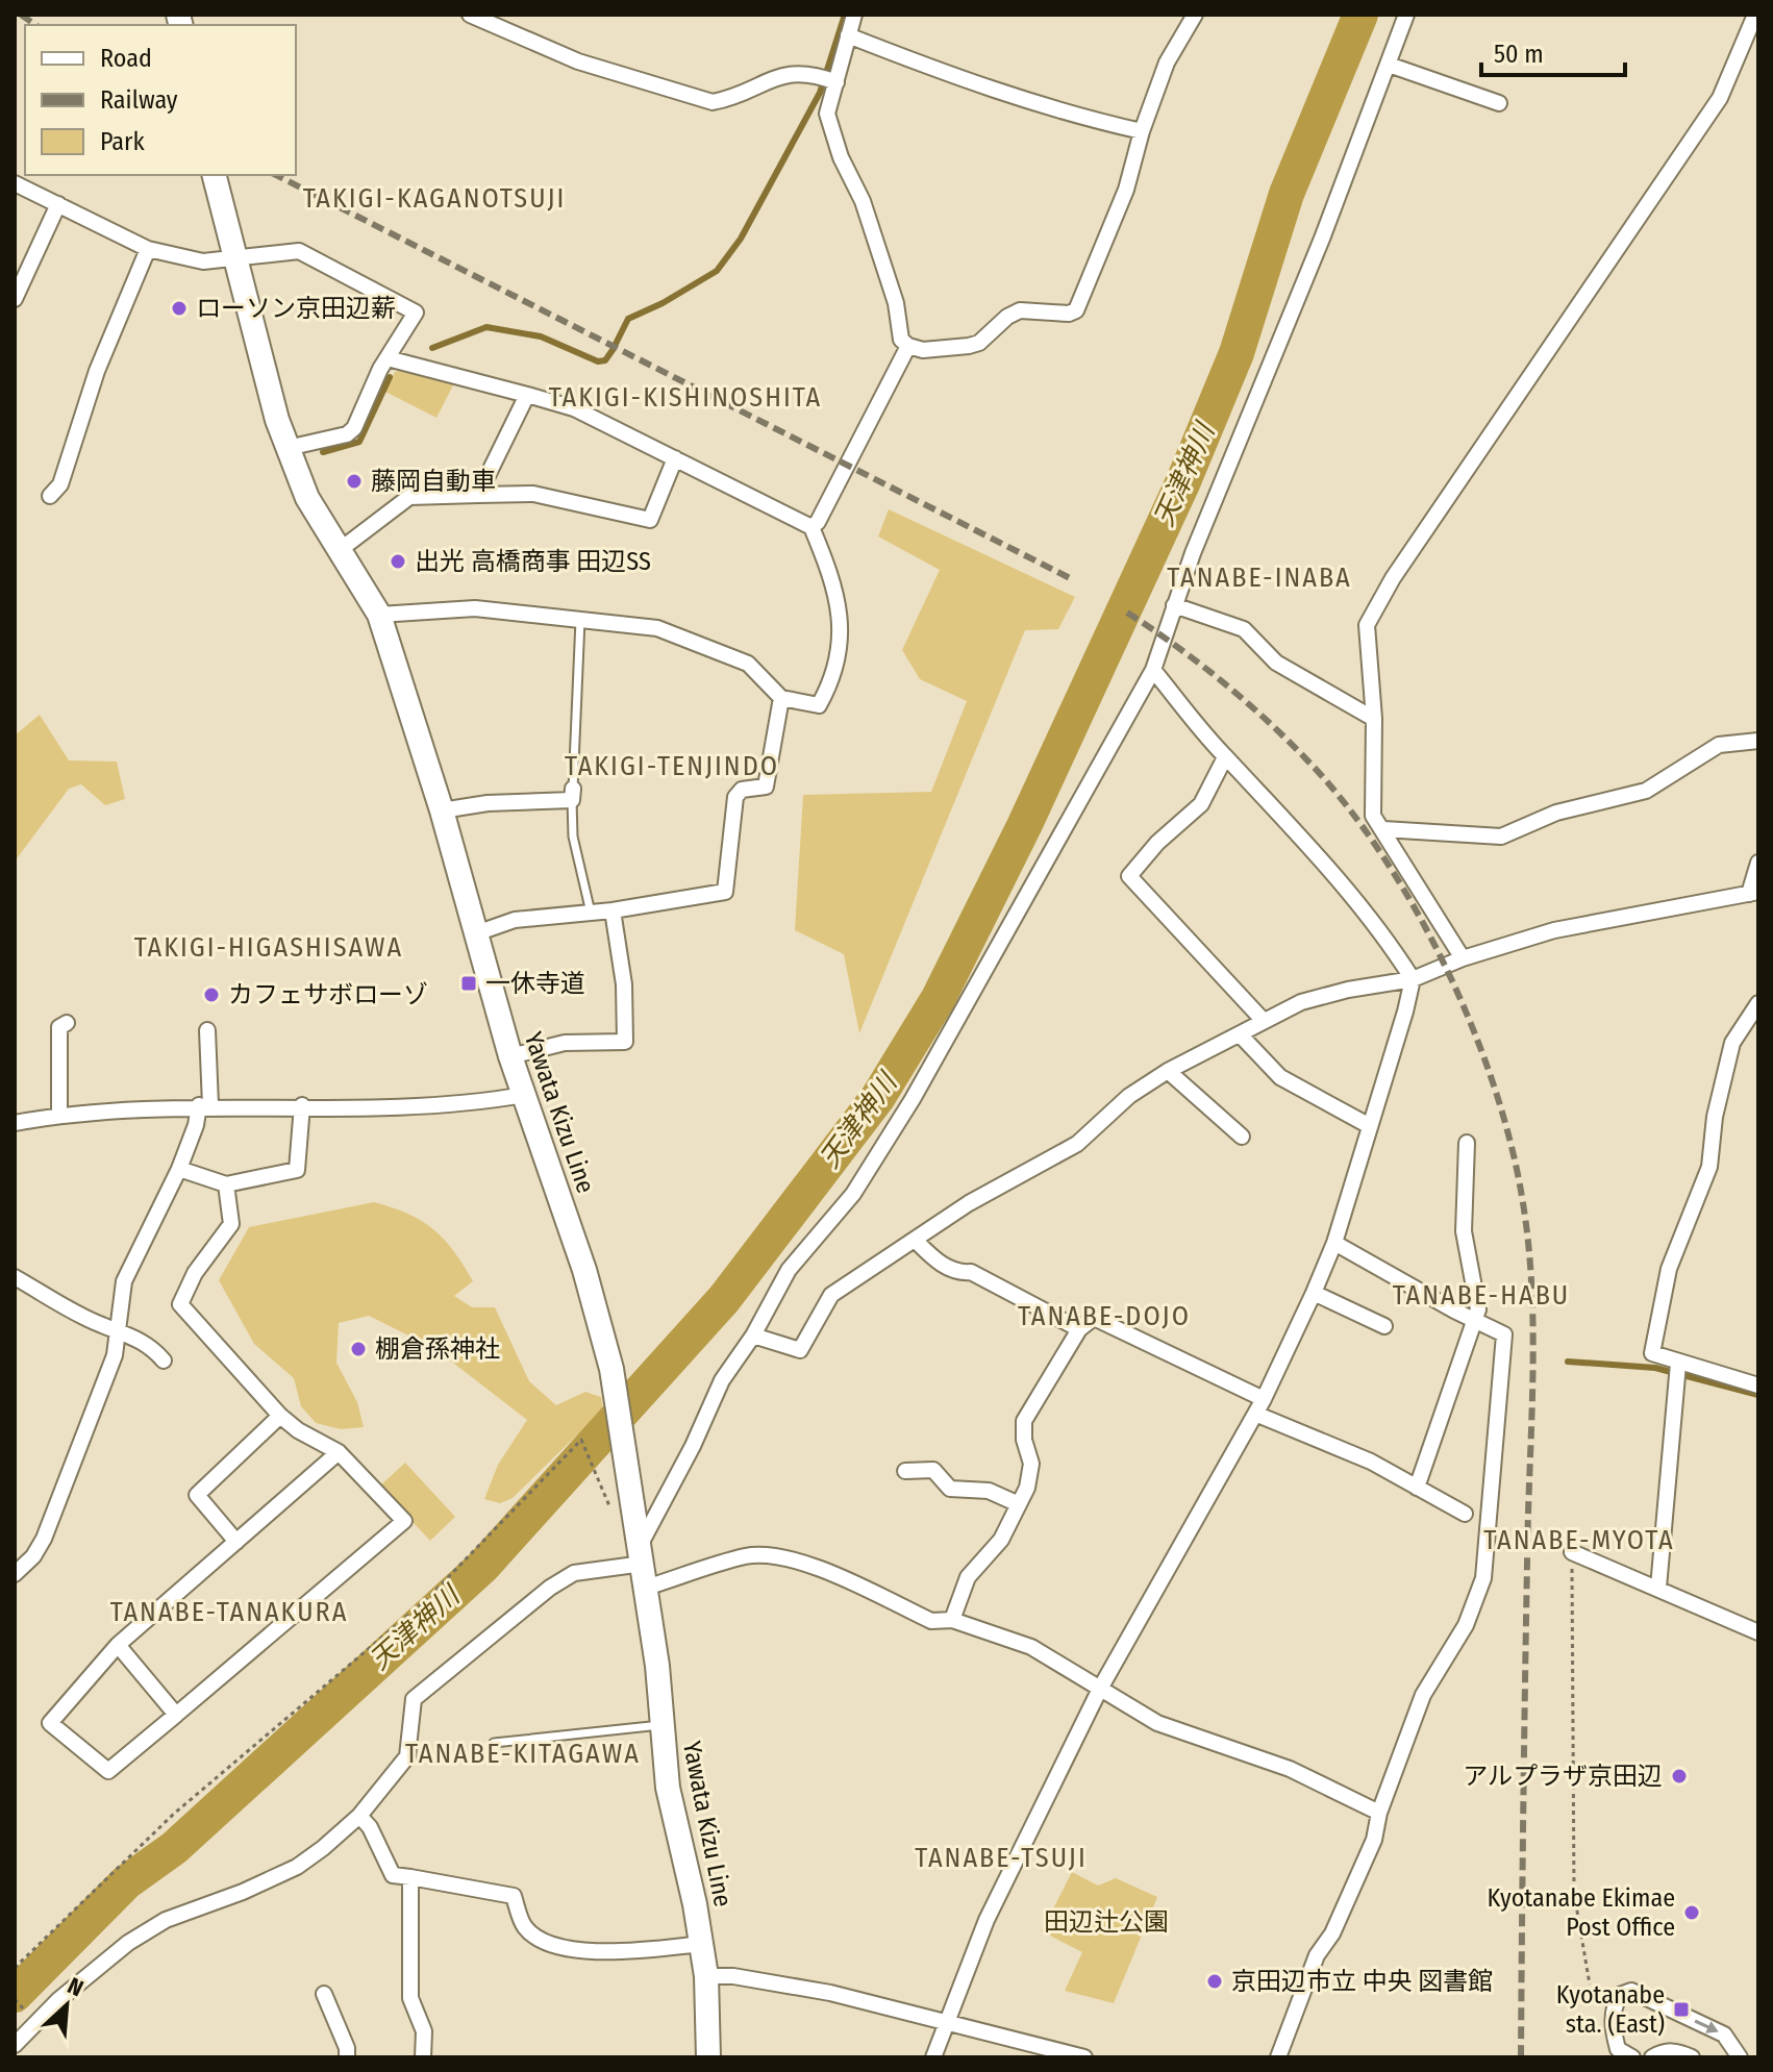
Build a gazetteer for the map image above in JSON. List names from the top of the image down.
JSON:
{
  "streets": {
    "main road": ["Yawata Kizu Line"]
  },
  "districts": [
    "TAKIGI-KAGANOTSUJI",
    "TAKIGI-KISHINOSHITA",
    "TANABE-INABA",
    "TAKIGI-TENJINDO",
    "TAKIGI-HIGASHISAWA",
    "TANABE-HABU",
    "TANABE-DOJO",
    "TANABE-MYOTA",
    "TANABE-TANAKURA",
    "TANABE-KITAGAWA",
    "TANABE-TSUJI"
  ],
  "water": ["天津神川"],
  "parks": ["田辺辻公園"],
  "places": {
    "other": [
      "ローソン京田辺薪",
      "藤岡自動車",
      "出光 高橋商事 田辺SS",
      "カフェサボローゾ",
      "棚倉孫神社",
      "アルプラザ京田辺",
      "Kyotanabe Ekimae Post Office",
      "京田辺市立 中央 図書館"
    ],
    "transit": ["一休寺道", "Kyotanabe sta. (East)"]
  },
  "legend": ["Road", "Railway", "Park"],
  "scale_bar": "50 m",
  "north": "top right"
}
